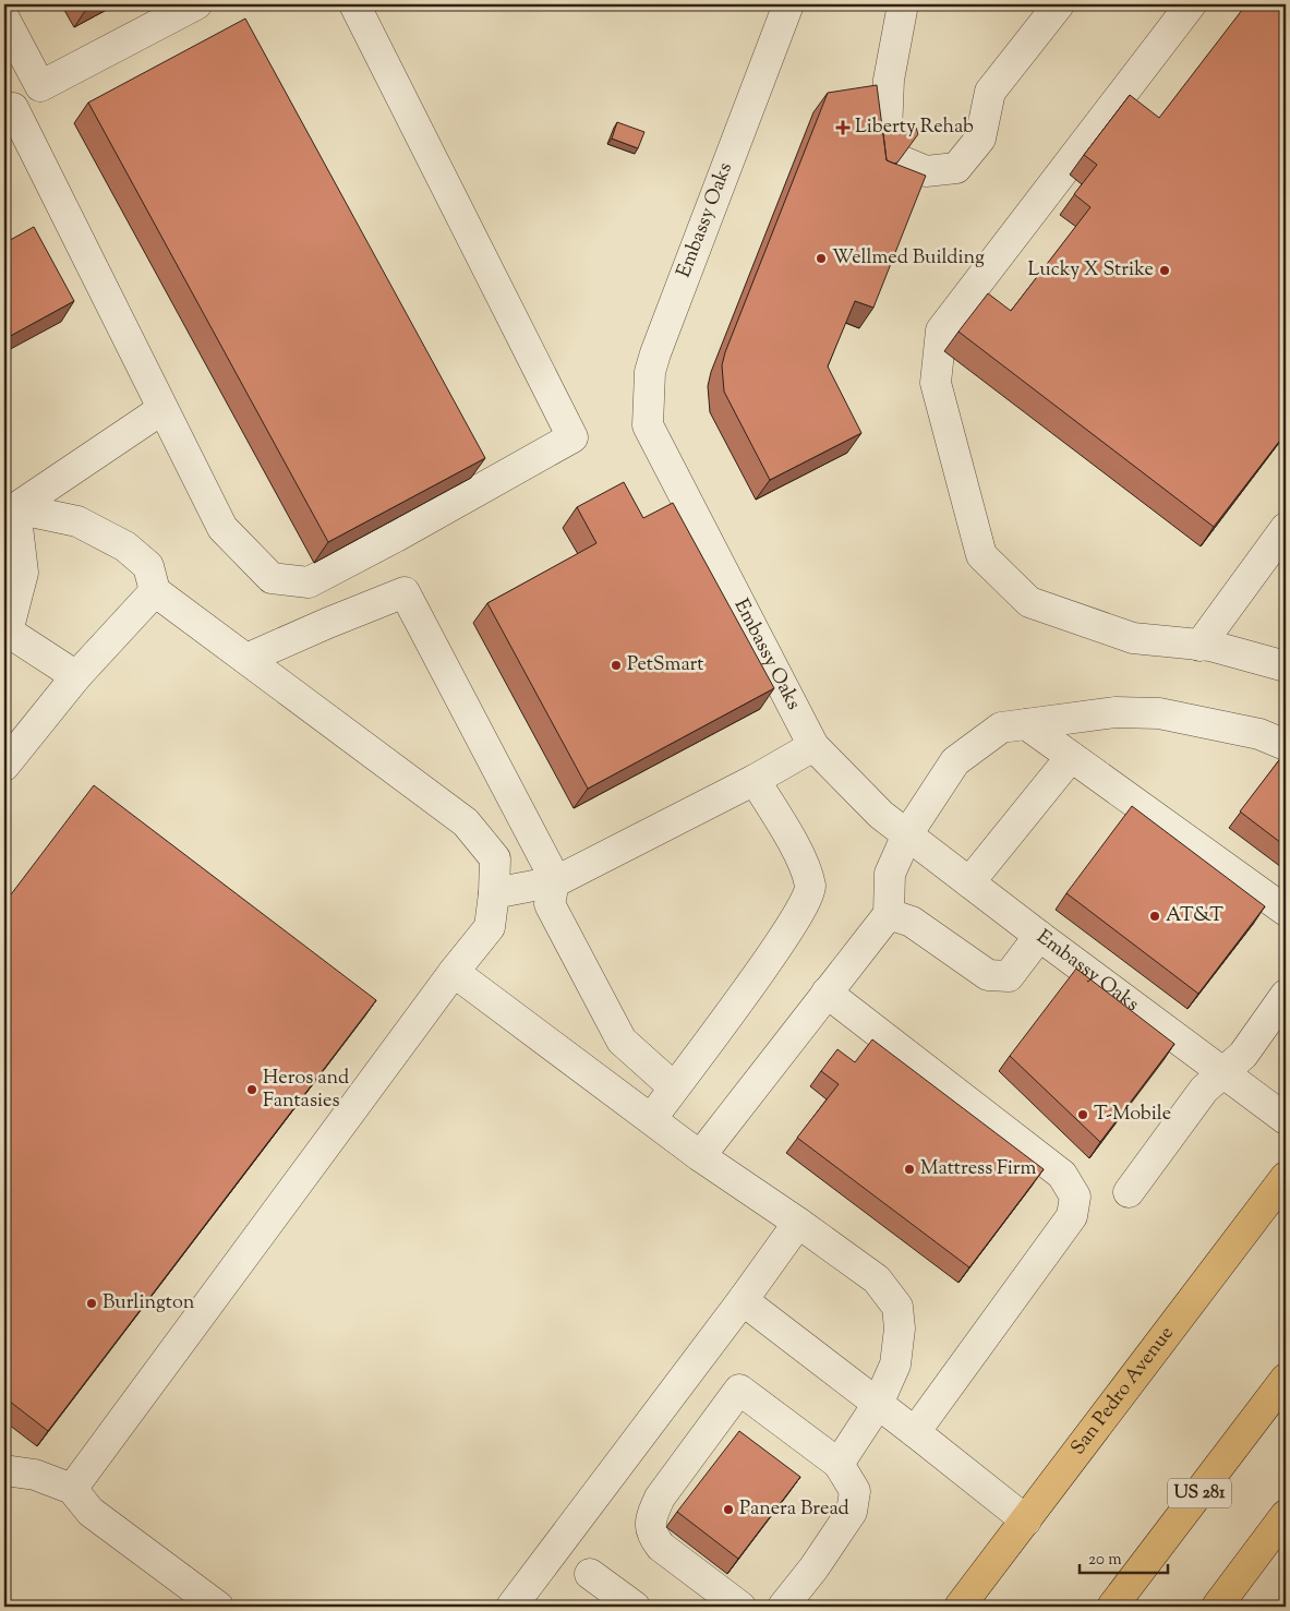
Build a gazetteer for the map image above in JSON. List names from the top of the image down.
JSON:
{
  "streets": {
    "main road": ["San Pedro Avenue", "US 281"],
    "street": ["Embassy Oaks"]
  },
  "places": {
    "health": ["Liberty Rehab"],
    "other": [
      "Wellmed Building",
      "Lucky X Strike",
      "PetSmart",
      "AT&T",
      "Heros and Fantasies",
      "T-Mobile",
      "Mattress Firm",
      "Burlington",
      "Panera Bread"
    ]
  },
  "scale_bar": "20 m"
}
